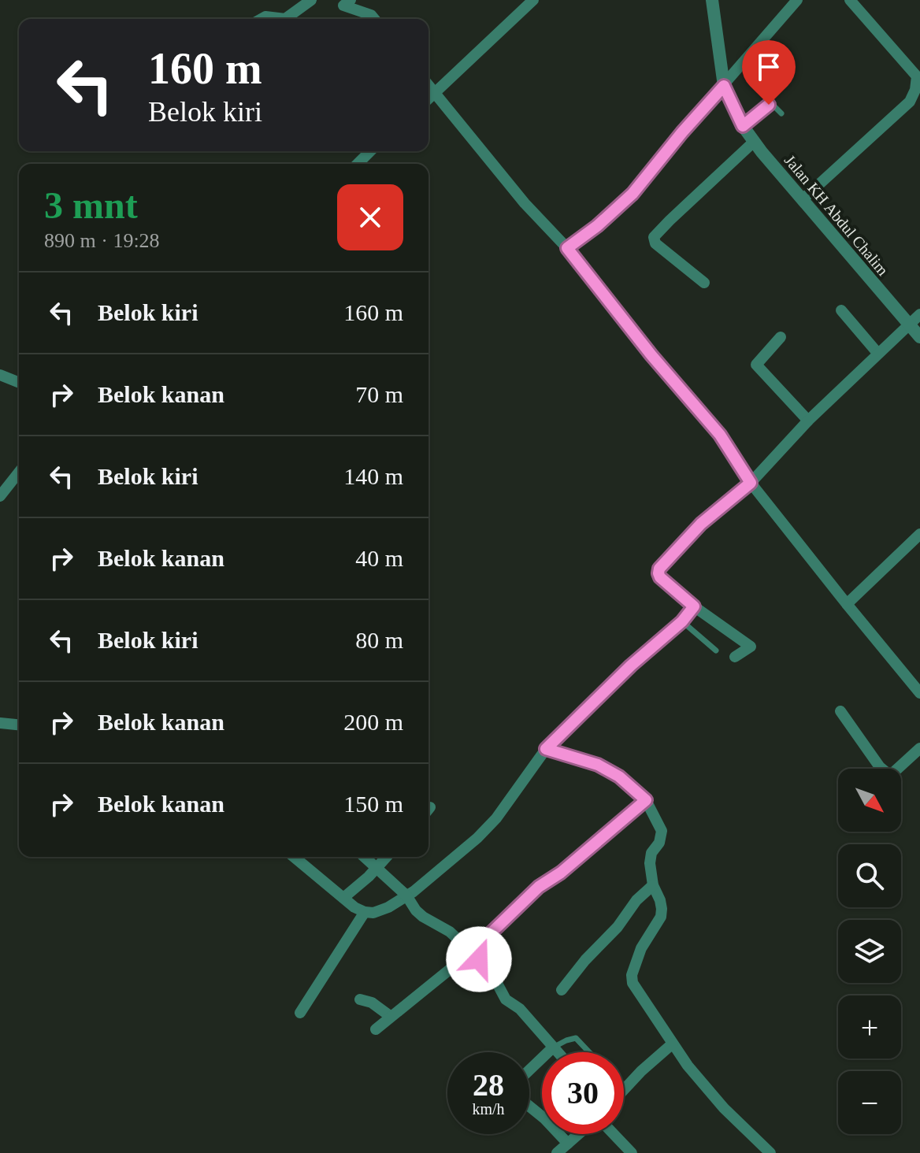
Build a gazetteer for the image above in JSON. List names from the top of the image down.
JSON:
{
  "streets": {
    "street": ["Jalan KH Abdul Chalim"]
  },
  "north": "bottom right",
  "page": {
    "turn": ["160 m", "Belok kiri"],
    "heading": ["3 mnt", "890 m · 19:28"],
    "list": [
      {
        "name": "Belok kiri",
        "value": "160 m"
      },
      {
        "name": "Belok kanan",
        "value": "70 m"
      },
      {
        "name": "Belok kiri",
        "value": "140 m"
      },
      {
        "name": "Belok kanan",
        "value": "40 m"
      },
      {
        "name": "Belok kiri",
        "value": "80 m"
      },
      {
        "name": "Belok kanan",
        "value": "200 m"
      },
      {
        "name": "Belok kanan",
        "value": "150 m"
      }
    ],
    "map_buttons": ["+", "−"],
    "speed": "28 km/h",
    "limit": "30"
  }
}
